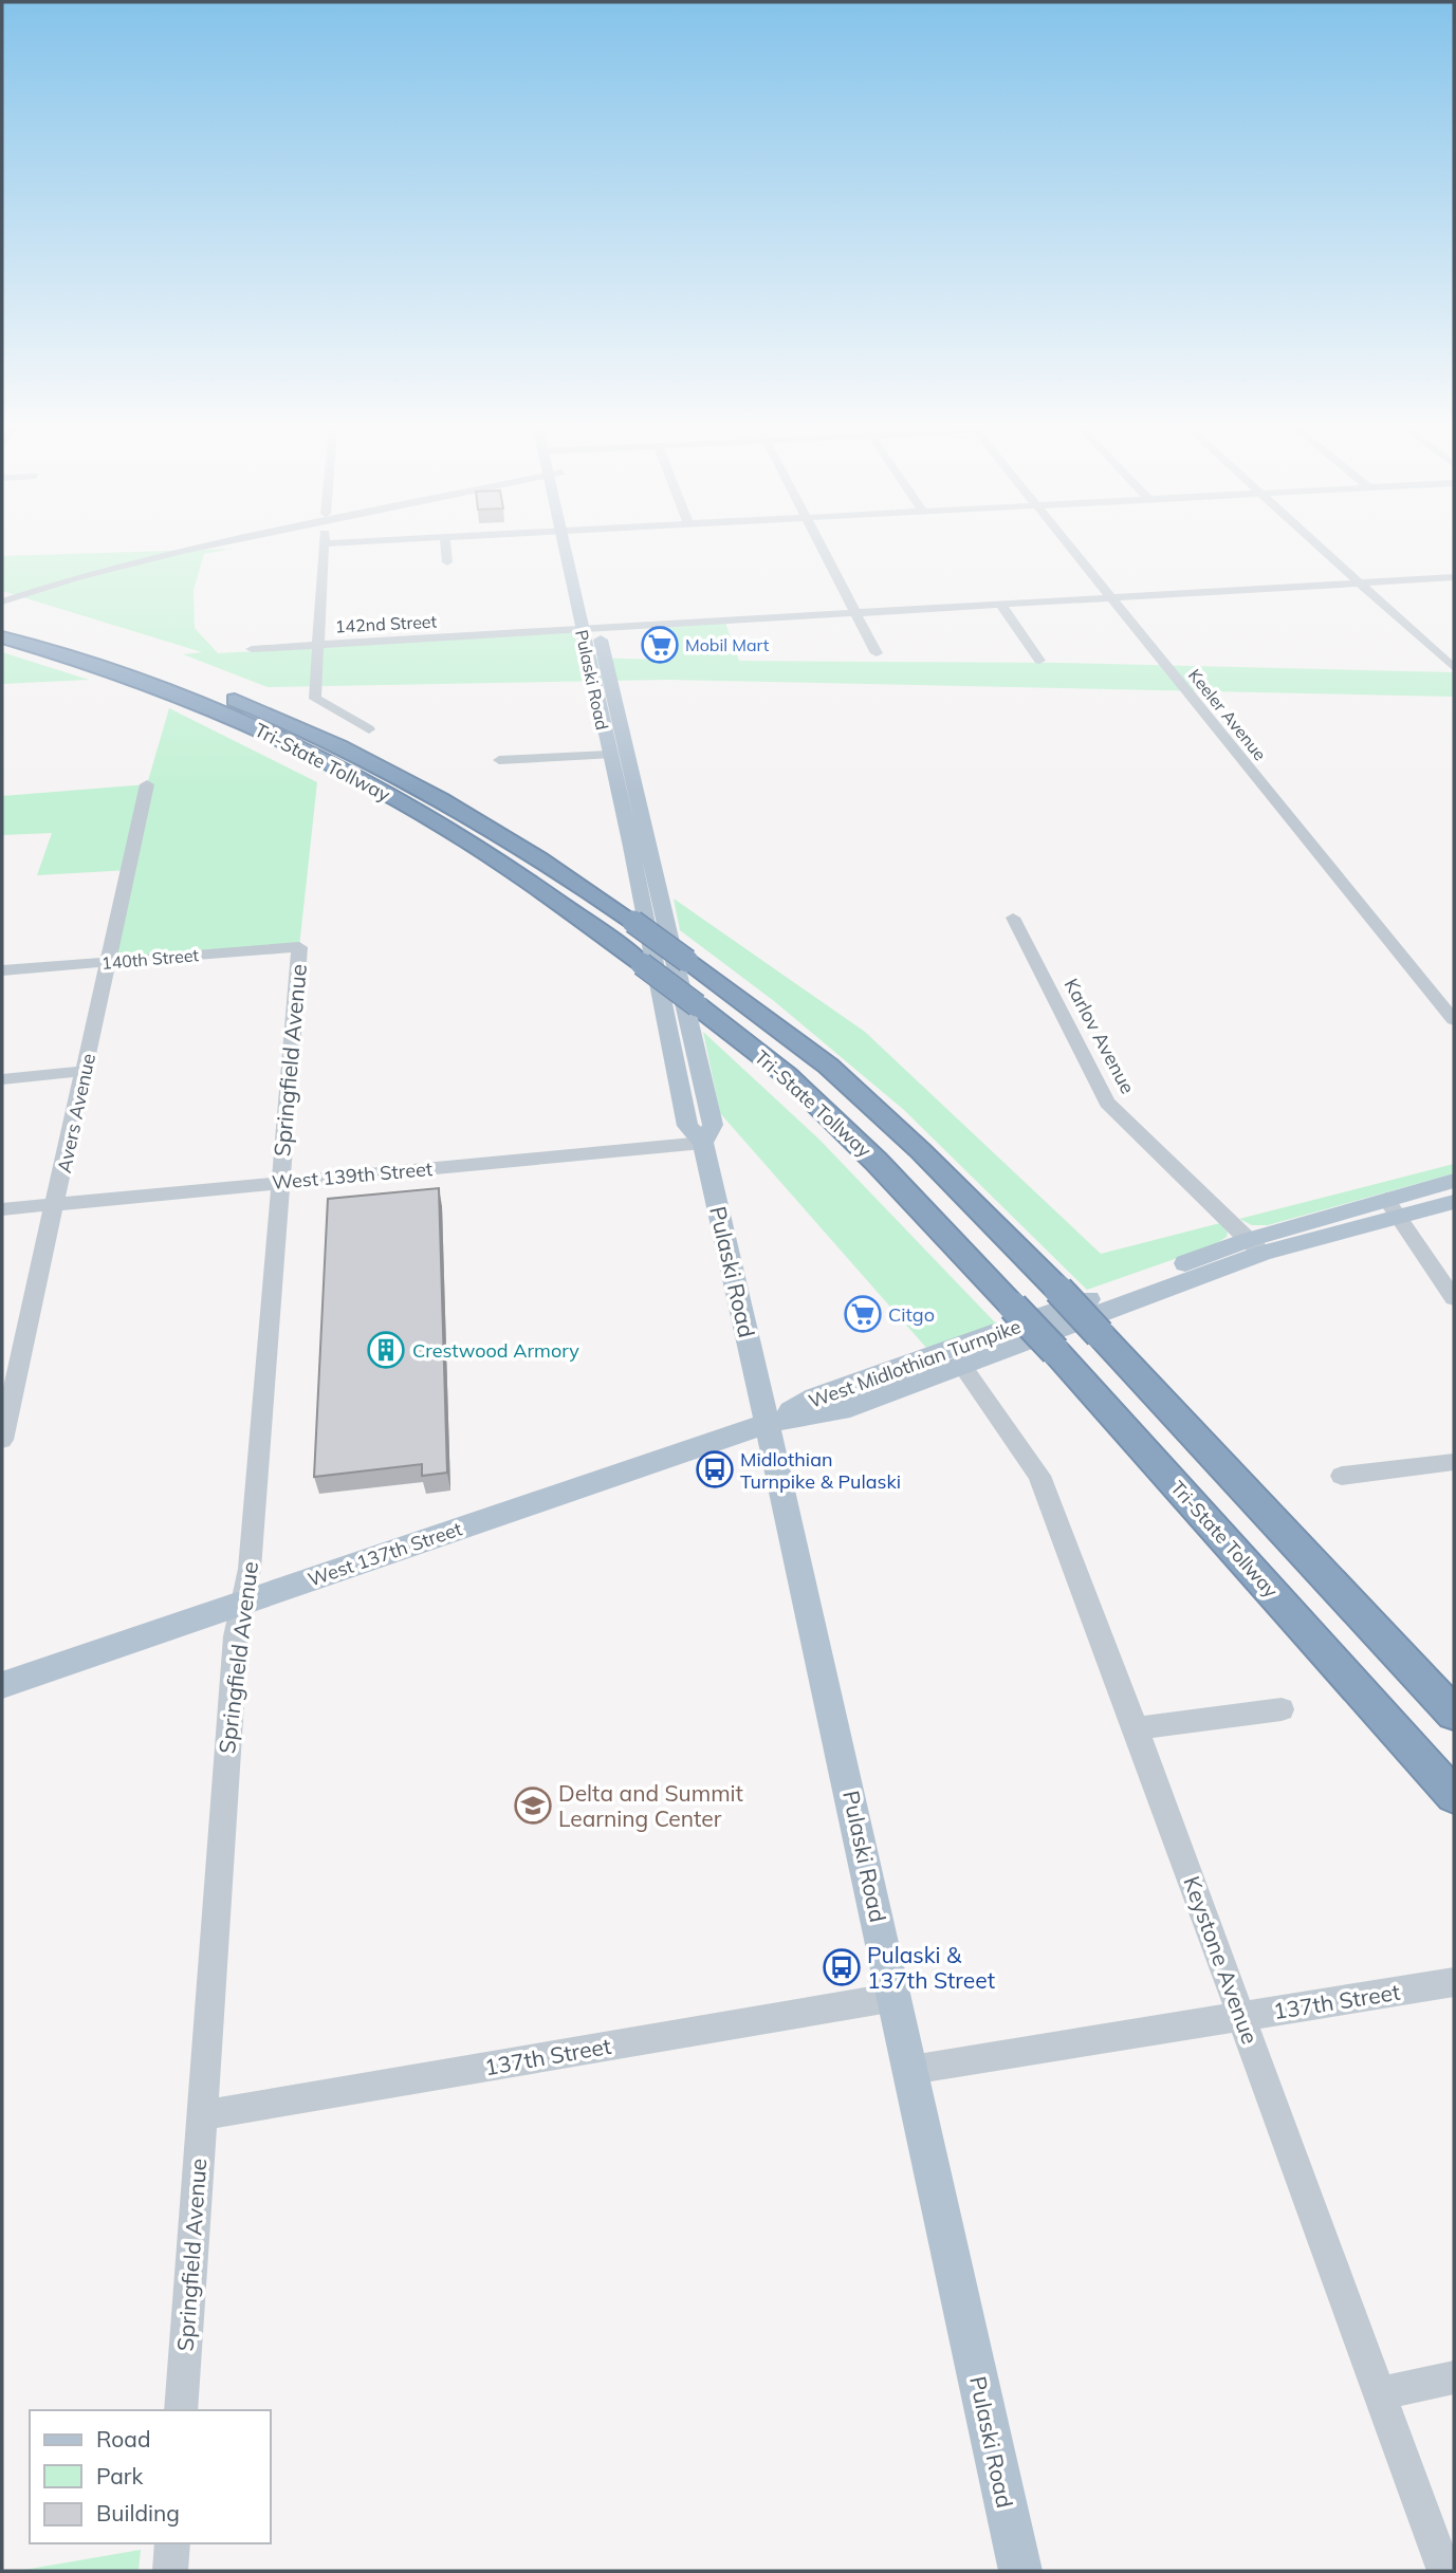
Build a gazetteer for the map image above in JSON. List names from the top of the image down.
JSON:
{
  "streets": {
    "highway": ["Tri-State Tollway"],
    "main road": ["Pulaski Road", "West Midlothian Turnpike", "West 137th Street"],
    "street": [
      "142nd Street",
      "Keeler Avenue",
      "140th Street",
      "Karlov Avenue",
      "Springfield Avenue",
      "Avers Avenue",
      "West 139th Street",
      "Keystone Avenue",
      "137th Street"
    ]
  },
  "crossings": [
    ["142nd Street", "Pulaski Road"],
    ["142nd Street", "Keeler Avenue"],
    ["Pulaski Road", "West 139th Street"],
    ["Pulaski Road", "West Midlothian Turnpike"],
    ["Pulaski Road", "West 137th Street"],
    ["Pulaski Road", "137th Street"],
    ["140th Street", "Springfield Avenue"],
    ["140th Street", "Avers Avenue"],
    ["Karlov Avenue", "West Midlothian Turnpike"],
    ["Springfield Avenue", "West 139th Street"],
    ["Springfield Avenue", "West 137th Street"],
    ["Springfield Avenue", "137th Street"],
    ["Avers Avenue", "West 139th Street"],
    ["West Midlothian Turnpike", "West 137th Street"],
    ["West Midlothian Turnpike", "Keystone Avenue"],
    ["Keystone Avenue", "137th Street"]
  ],
  "places": {
    "supermarket": ["Mobil Mart", "Citgo"],
    "building": ["Crestwood Armory"],
    "bus stop": ["Midlothian Turnpike & Pulaski", "Pulaski & 137th Street"],
    "school or university": ["Delta and Summit Learning Center"]
  },
  "legend": ["Road", "Park", "Building"]
}
